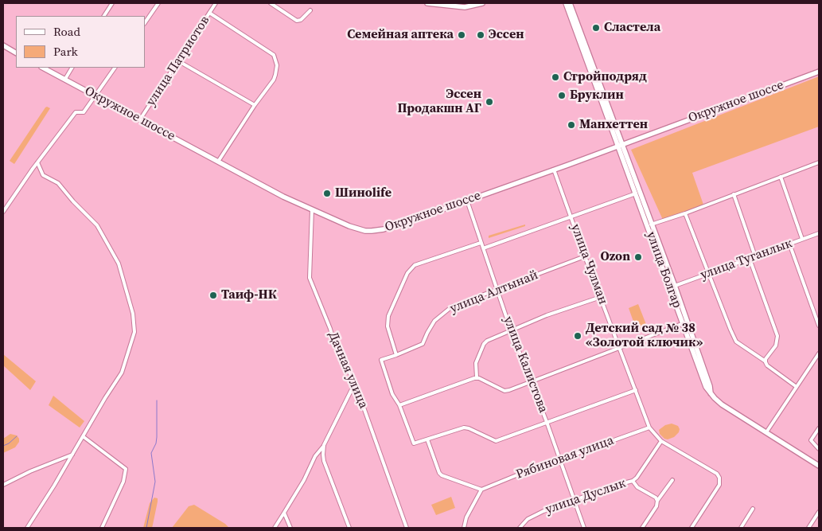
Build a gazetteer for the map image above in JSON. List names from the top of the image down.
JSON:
{
  "streets": {
    "street": [
      "улица Патриотов",
      "Окружное шоссе",
      "улица Туганлык",
      "улица Чулман",
      "улица Болгар",
      "улица Алтынай",
      "улица Калистова",
      "Дачная улица",
      "Рябиновая улица",
      "улица Дуслык"
    ]
  },
  "crossings": [
    ["улица Патриотов", "Окружное шоссе"],
    ["Окружное шоссе", "улица Чулман"],
    ["Окружное шоссе", "улица Болгар"],
    ["Окружное шоссе", "улица Калистова"],
    ["Окружное шоссе", "Дачная улица"],
    ["улица Туганлык", "улица Болгар"],
    ["улица Чулман", "улица Алтынай"],
    ["улица Чулман", "Рябиновая улица"],
    ["улица Чулман", "улица Дуслык"],
    ["улица Алтынай", "улица Калистова"],
    ["улица Калистова", "Рябиновая улица"],
    ["улица Калистова", "улица Дуслык"]
  ],
  "places": [
    "Сластела",
    "Семейная аптека",
    "Эссен",
    "Стройподряд",
    "Бруклин",
    "Эссен Продакшн АГ",
    "Манхеттен",
    "Шиноlife",
    "Ozon",
    "Таиф-НК",
    "Детский сад № 38 «Золотой ключик»"
  ],
  "legend": ["Road", "Park"]
}
